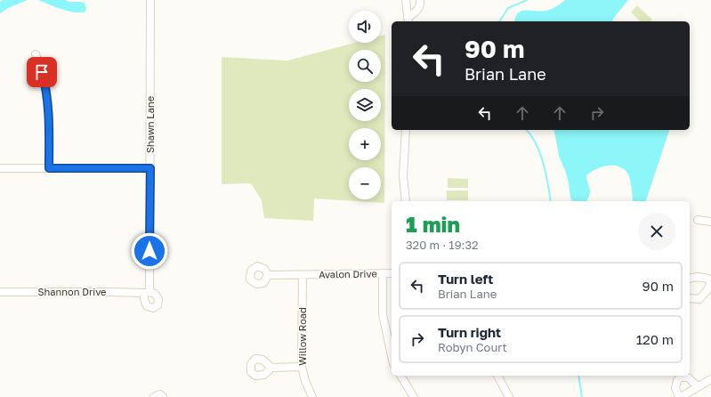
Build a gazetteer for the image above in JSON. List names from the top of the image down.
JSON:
{
  "streets": {
    "street": [
      "Shawn Lane",
      "Avalon Drive",
      "Shannon Drive",
      "Willow Road"
    ]
  },
  "crossings": [
    ["Shawn Lane", "Shannon Drive"],
    ["Avalon Drive", "Willow Road"]
  ],
  "page": {
    "map_buttons": ["+", "−"],
    "turn": ["90 m", "Brian Lane"],
    "heading": ["1 min", "320 m · 19:32"],
    "list": [
      {
        "name": "Turn left",
        "note": "Brian Lane",
        "value": "90 m"
      },
      {
        "name": "Turn right",
        "note": "Robyn Court",
        "value": "120 m"
      }
    ]
  }
}
